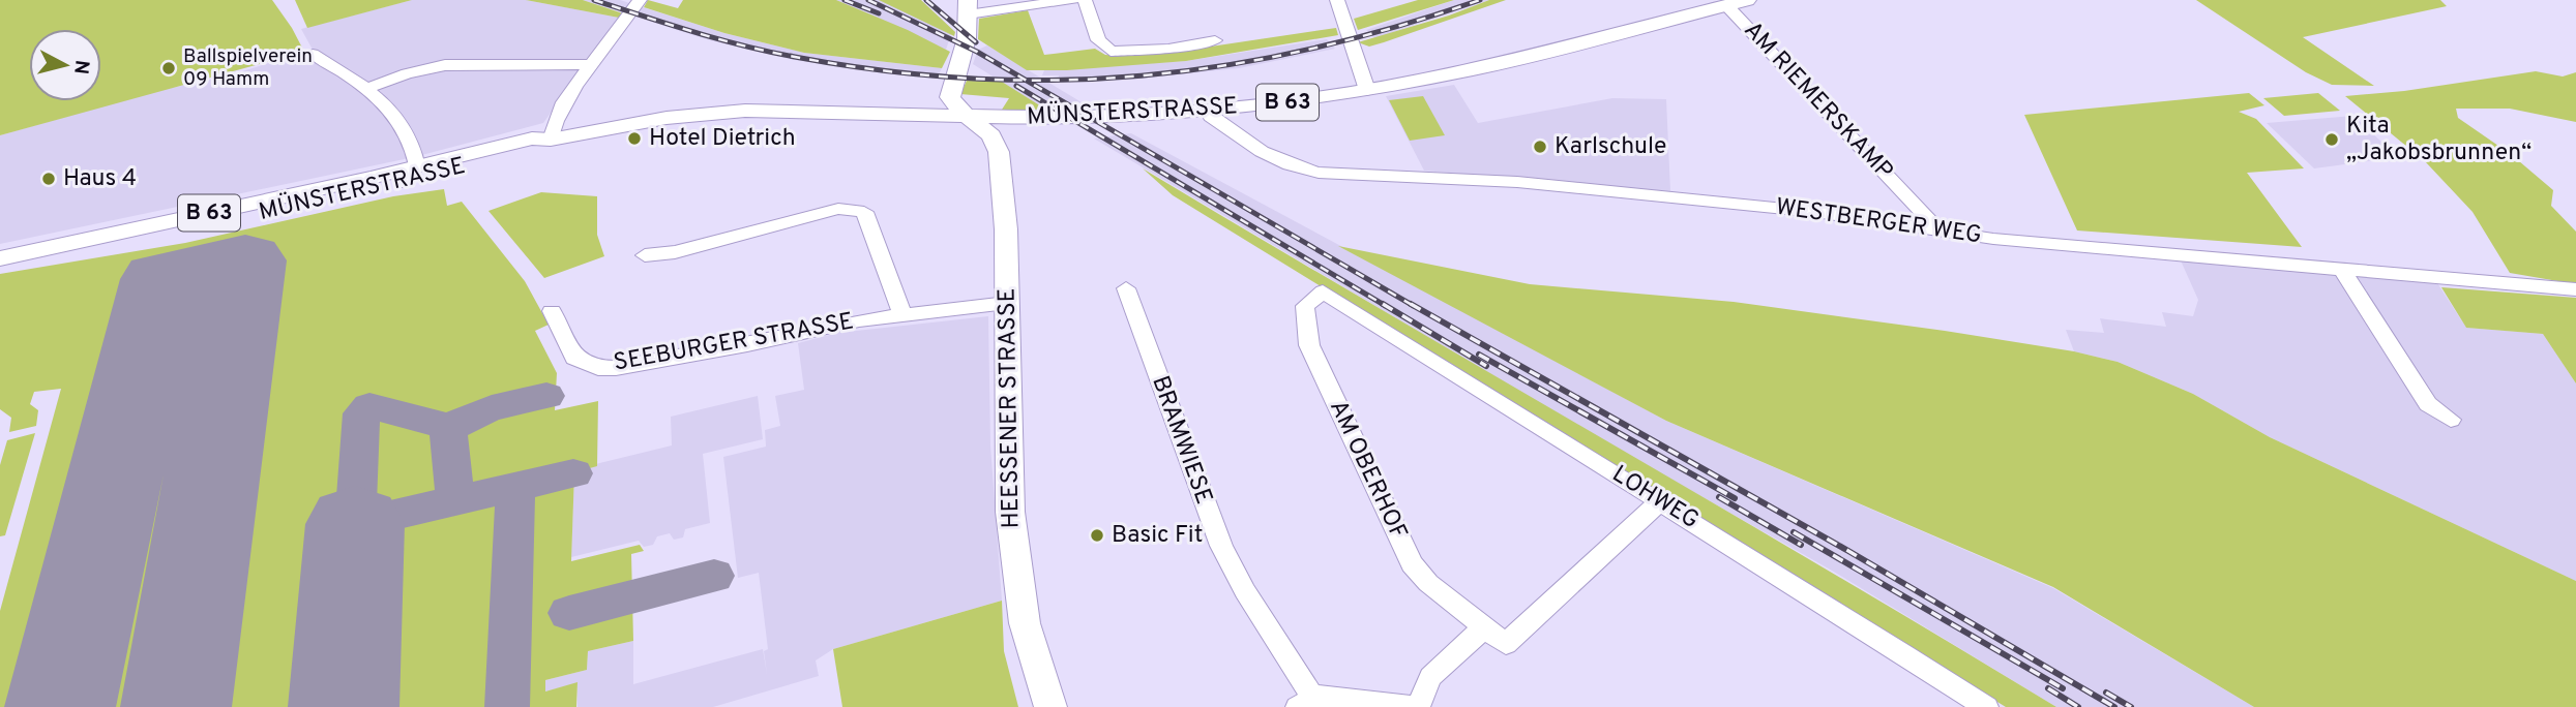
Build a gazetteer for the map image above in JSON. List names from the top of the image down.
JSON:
{
  "streets": {
    "main road": ["B 63", "MÜNSTERSTRASSE", "HEESSENER STRASSE"],
    "street": [
      "AM RIEMERSKAMP",
      "WESTBERGER WEG",
      "SEEBURGER STRASSE",
      "BRAMWIESE",
      "AM OBERHOF",
      "LOHWEG"
    ]
  },
  "crossings": [
    ["AM RIEMERSKAMP", "MÜNSTERSTRASSE"],
    ["AM RIEMERSKAMP", "WESTBERGER WEG"],
    ["MÜNSTERSTRASSE", "WESTBERGER WEG"],
    ["SEEBURGER STRASSE", "HEESSENER STRASSE"],
    ["AM OBERHOF", "LOHWEG"]
  ],
  "places": [
    "Ballspielverein 09 Hamm",
    "Hotel Dietrich",
    "Kita „Jakobsbrunnen“",
    "Karlschule",
    "Haus 4",
    "Basic Fit"
  ],
  "north": "right"
}
